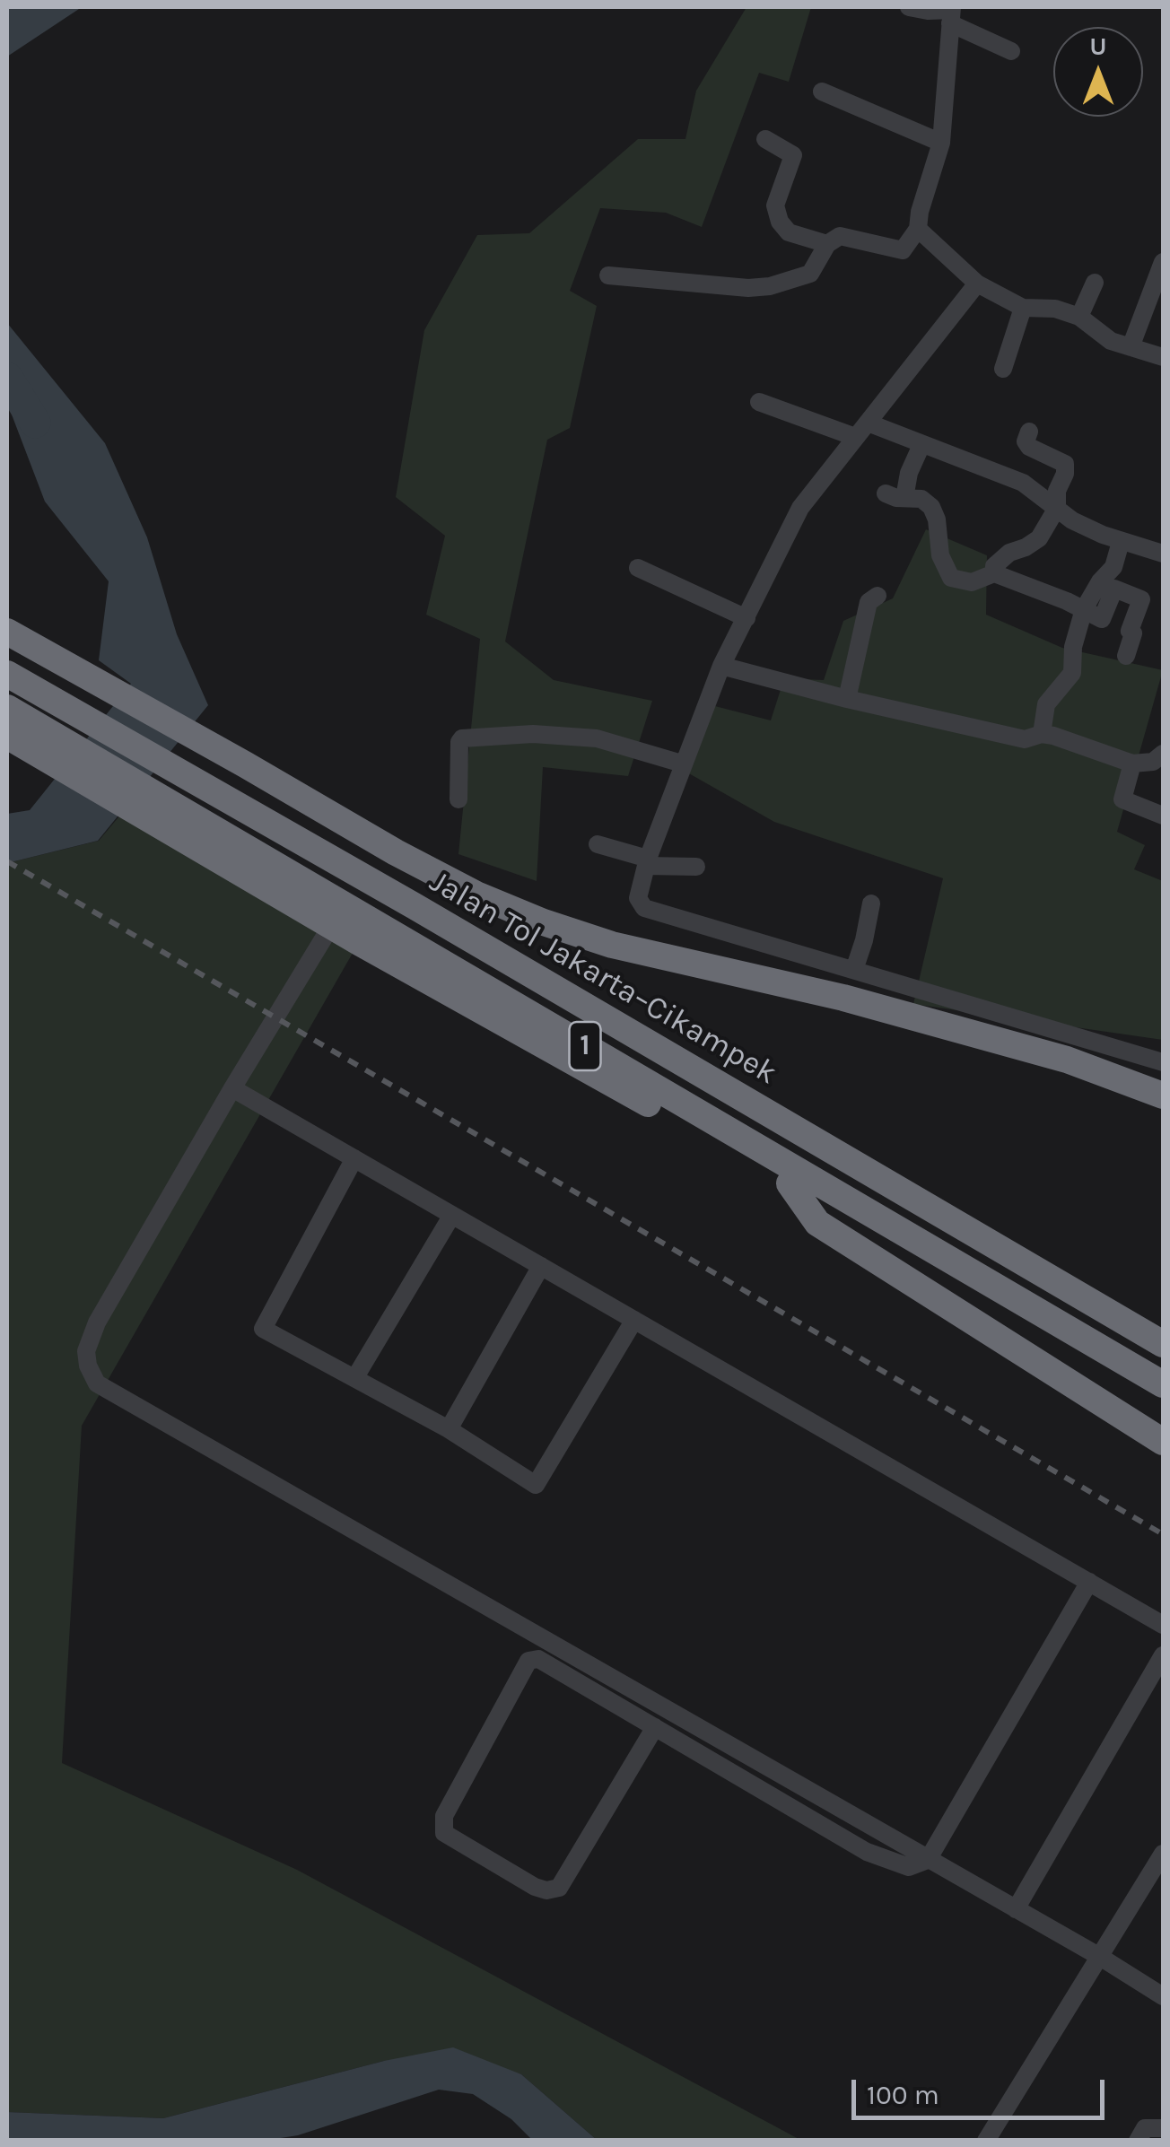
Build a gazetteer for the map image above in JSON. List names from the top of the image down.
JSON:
{
  "streets": {
    "highway": ["Jalan Tol Jakarta–Cikampek", "1"]
  },
  "scale_bar": "100 m",
  "north": "top"
}
